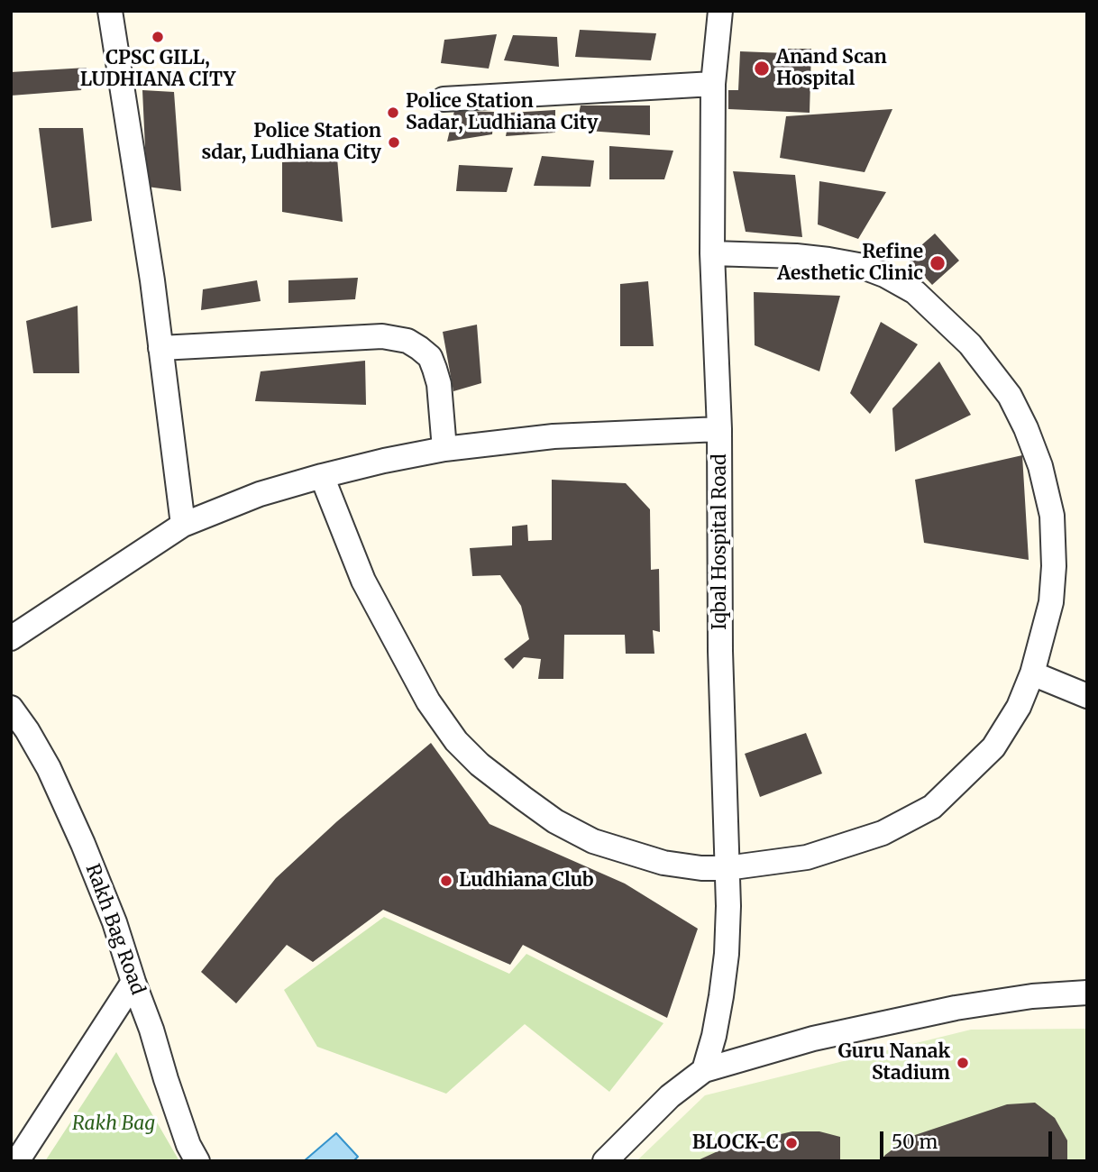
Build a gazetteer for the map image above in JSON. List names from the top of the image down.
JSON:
{
  "streets": {
    "street": ["Iqbal Hospital Road", "Rakh Bag Road"]
  },
  "parks": ["Rakh Bag"],
  "places": [
    "CPSC GILL, LUDHIANA CITY",
    "Anand Scan Hospital",
    "Police Station Sadar, Ludhiana City",
    "Police Station sdar, Ludhiana City",
    "Refine Aesthetic Clinic",
    "Ludhiana Club",
    "Guru Nanak Stadium",
    "BLOCK-C"
  ],
  "scale_bar": "50 m"
}
